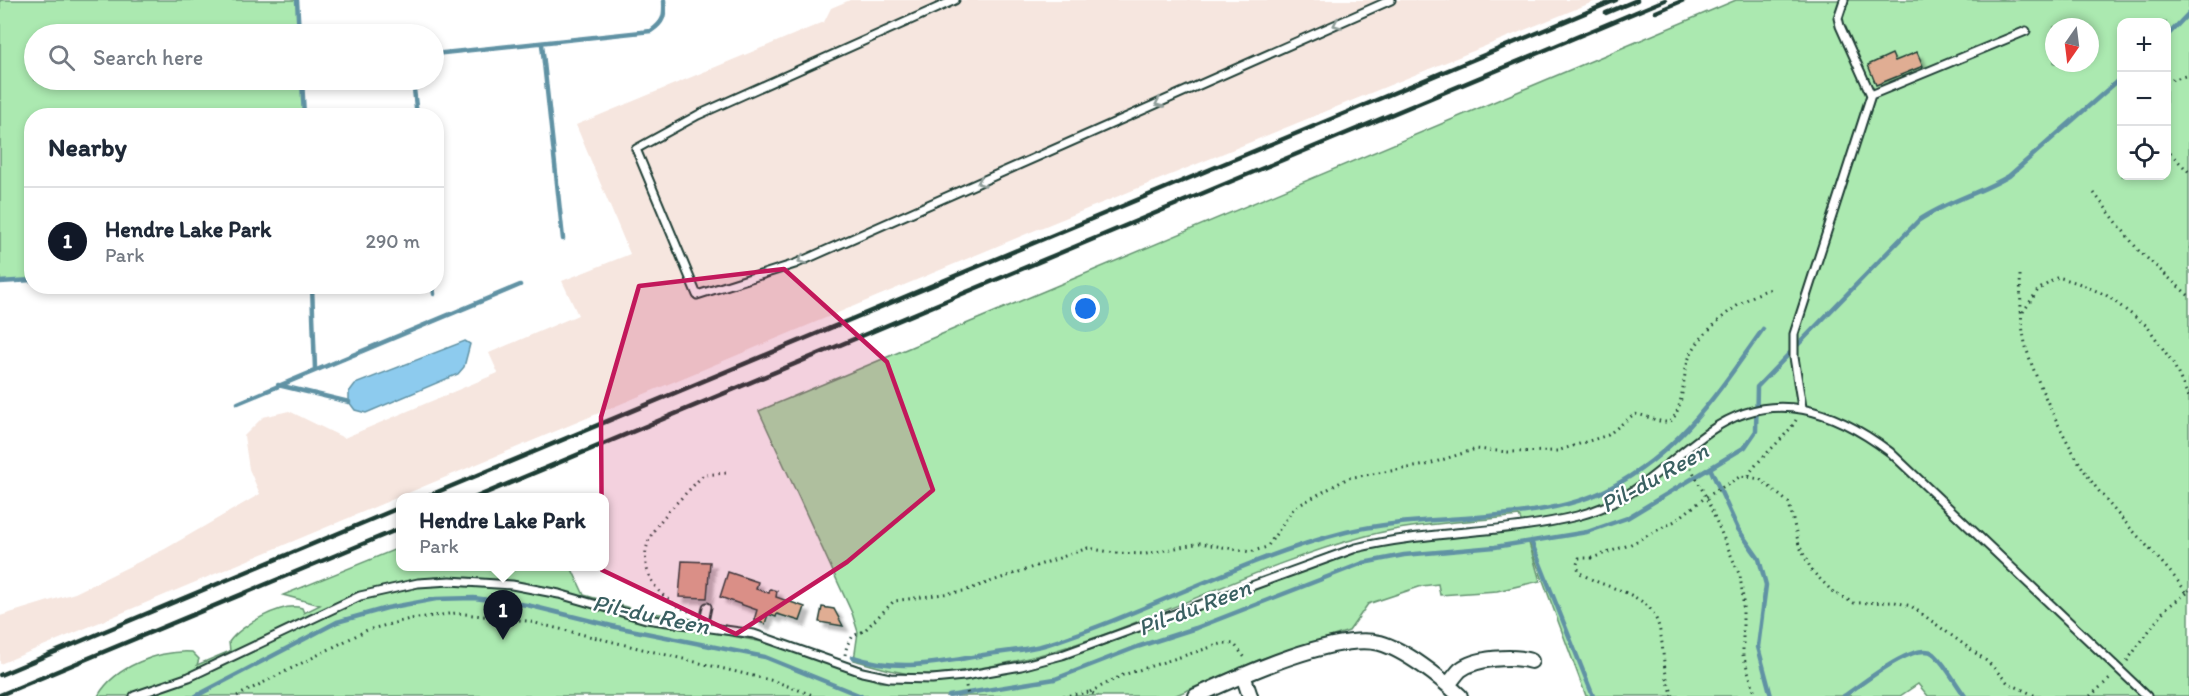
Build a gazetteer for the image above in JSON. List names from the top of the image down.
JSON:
{
  "water": ["Pil-du Reen"],
  "north": "bottom",
  "page": {
    "map_buttons": ["+", "−"],
    "search": "Search here",
    "heading": "Nearby",
    "list": [
      {
        "mark": "1",
        "name": "Hendre Lake Park",
        "note": "Park",
        "value": "290 m"
      }
    ],
    "popup": ["Hendre Lake Park", "Park"],
    "pins": "1"
  }
}
